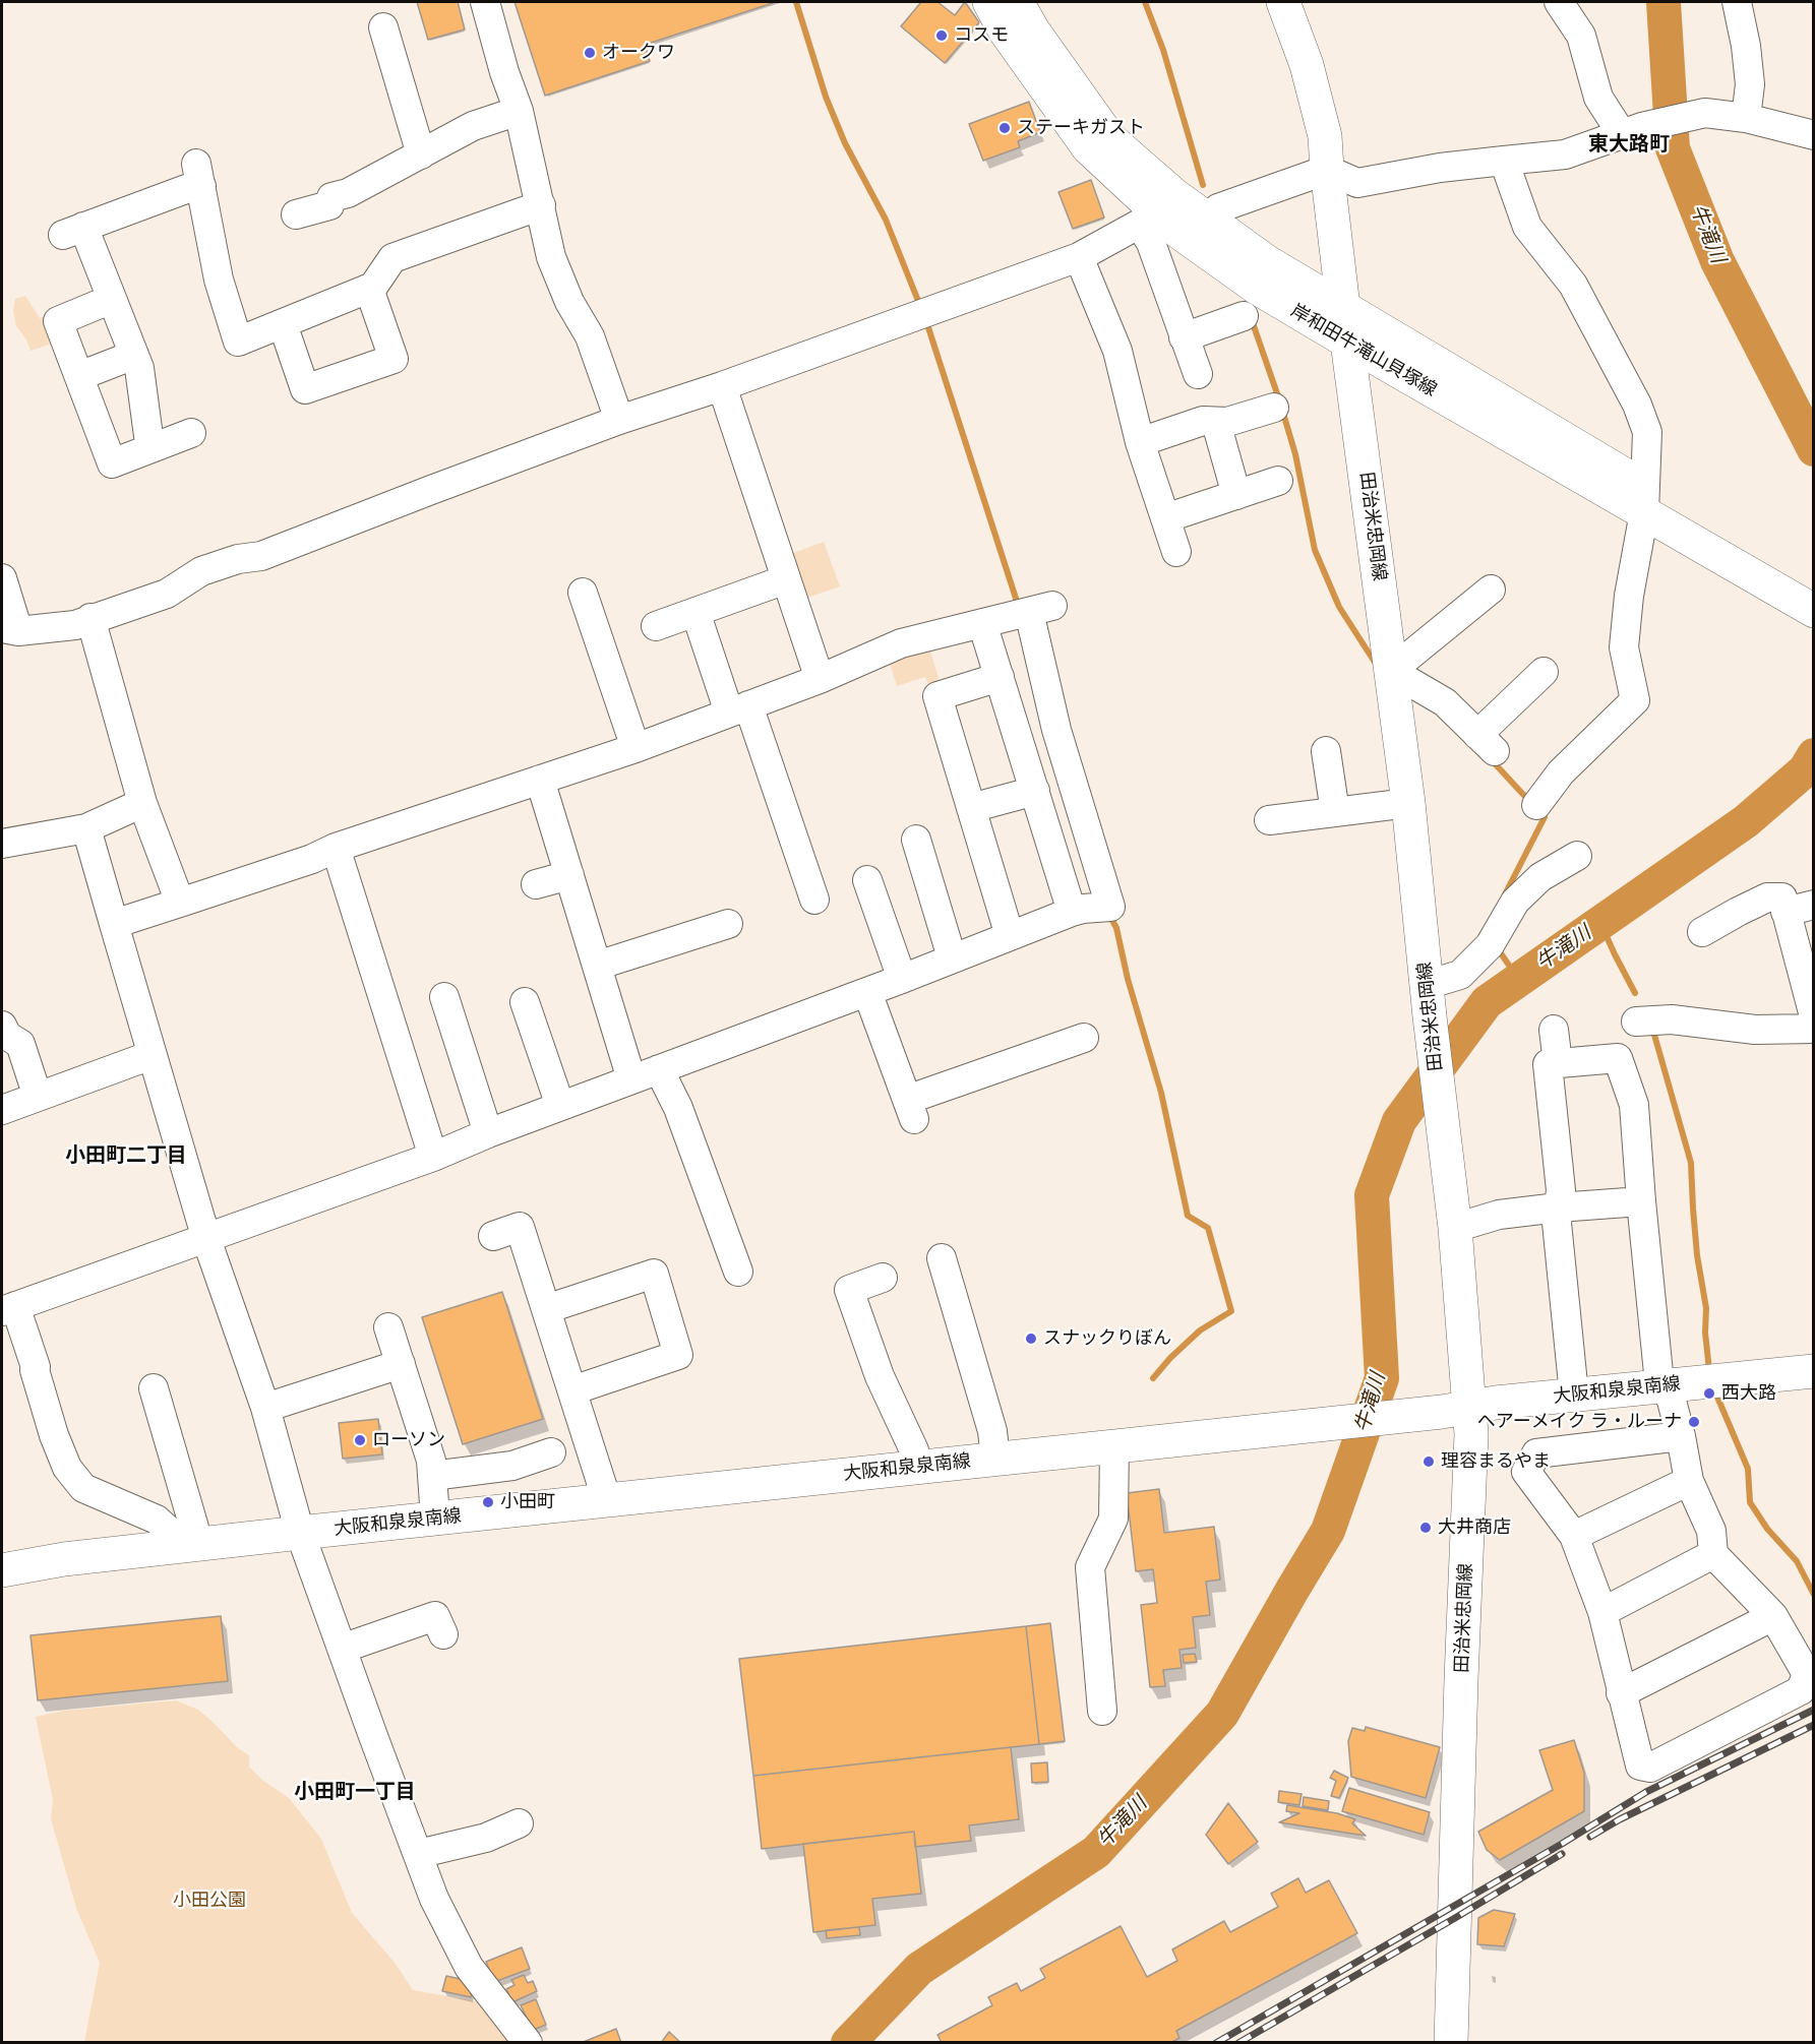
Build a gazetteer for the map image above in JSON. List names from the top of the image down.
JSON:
{
  "streets": {
    "main road": ["岸和田牛滝山貝塚線", "田治米忠岡線", "大阪和泉泉南線"]
  },
  "crossings": [
    ["岸和田牛滝山貝塚線", "田治米忠岡線"],
    ["田治米忠岡線", "大阪和泉泉南線"]
  ],
  "districts": ["東大路町", "小田町二丁目", "小田町一丁目"],
  "water": ["牛滝川"],
  "parks": ["小田公園"],
  "places": [
    "コスモ",
    "オークワ",
    "ステーキガスト",
    "スナックりぼん",
    "西大路",
    "ヘアーメイク ラ・ルーナ",
    "ローソン",
    "理容まるやま",
    "小田町",
    "大井商店"
  ]
}
